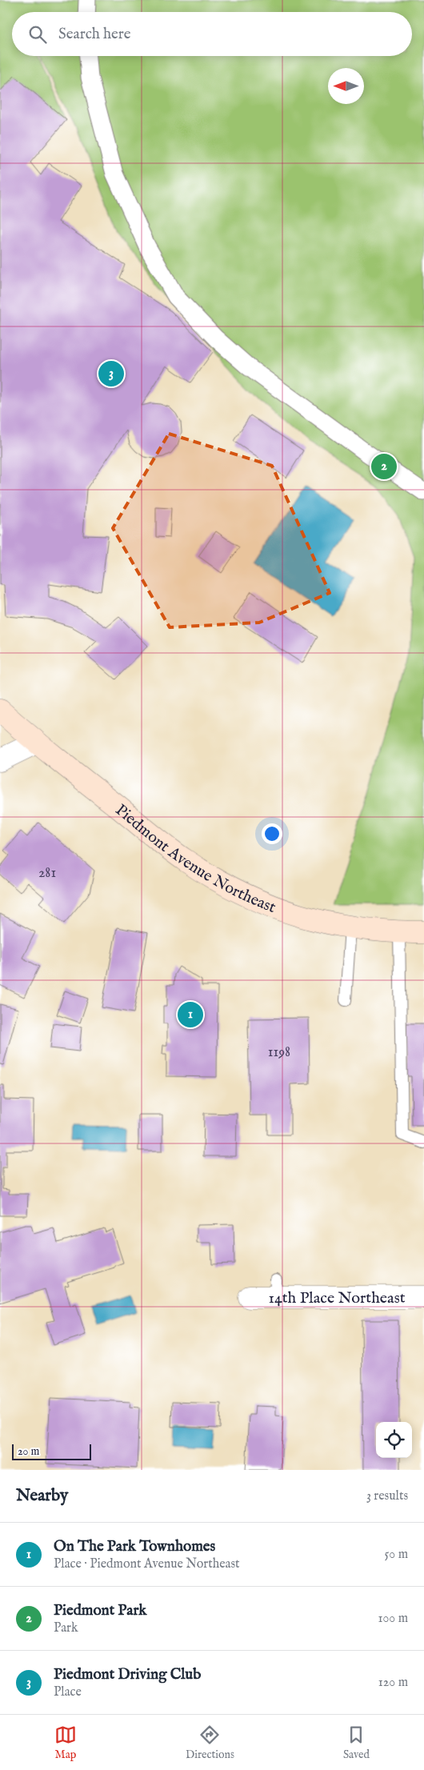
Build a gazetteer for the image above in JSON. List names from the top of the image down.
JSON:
{
  "streets": {
    "main road": ["Piedmont Avenue Northeast"],
    "street": ["14th Place Northeast"]
  },
  "house_numbers": ["281", "1198"],
  "scale_bar": "20 m",
  "north": "left",
  "page": {
    "search": "Search here",
    "pins": ["3", "2", "1"],
    "scale": "20 m",
    "heading": ["Nearby", "3 results"],
    "list": [
      {
        "mark": "1",
        "name": "On The Park Townhomes",
        "note": "Place · Piedmont Avenue Northeast",
        "value": "50 m"
      },
      {
        "mark": "2",
        "name": "Piedmont Park",
        "note": "Park",
        "value": "100 m"
      },
      {
        "mark": "3",
        "name": "Piedmont Driving Club",
        "note": "Place",
        "value": "120 m"
      }
    ],
    "nav": ["Map", "Directions", "Saved"]
  }
}
